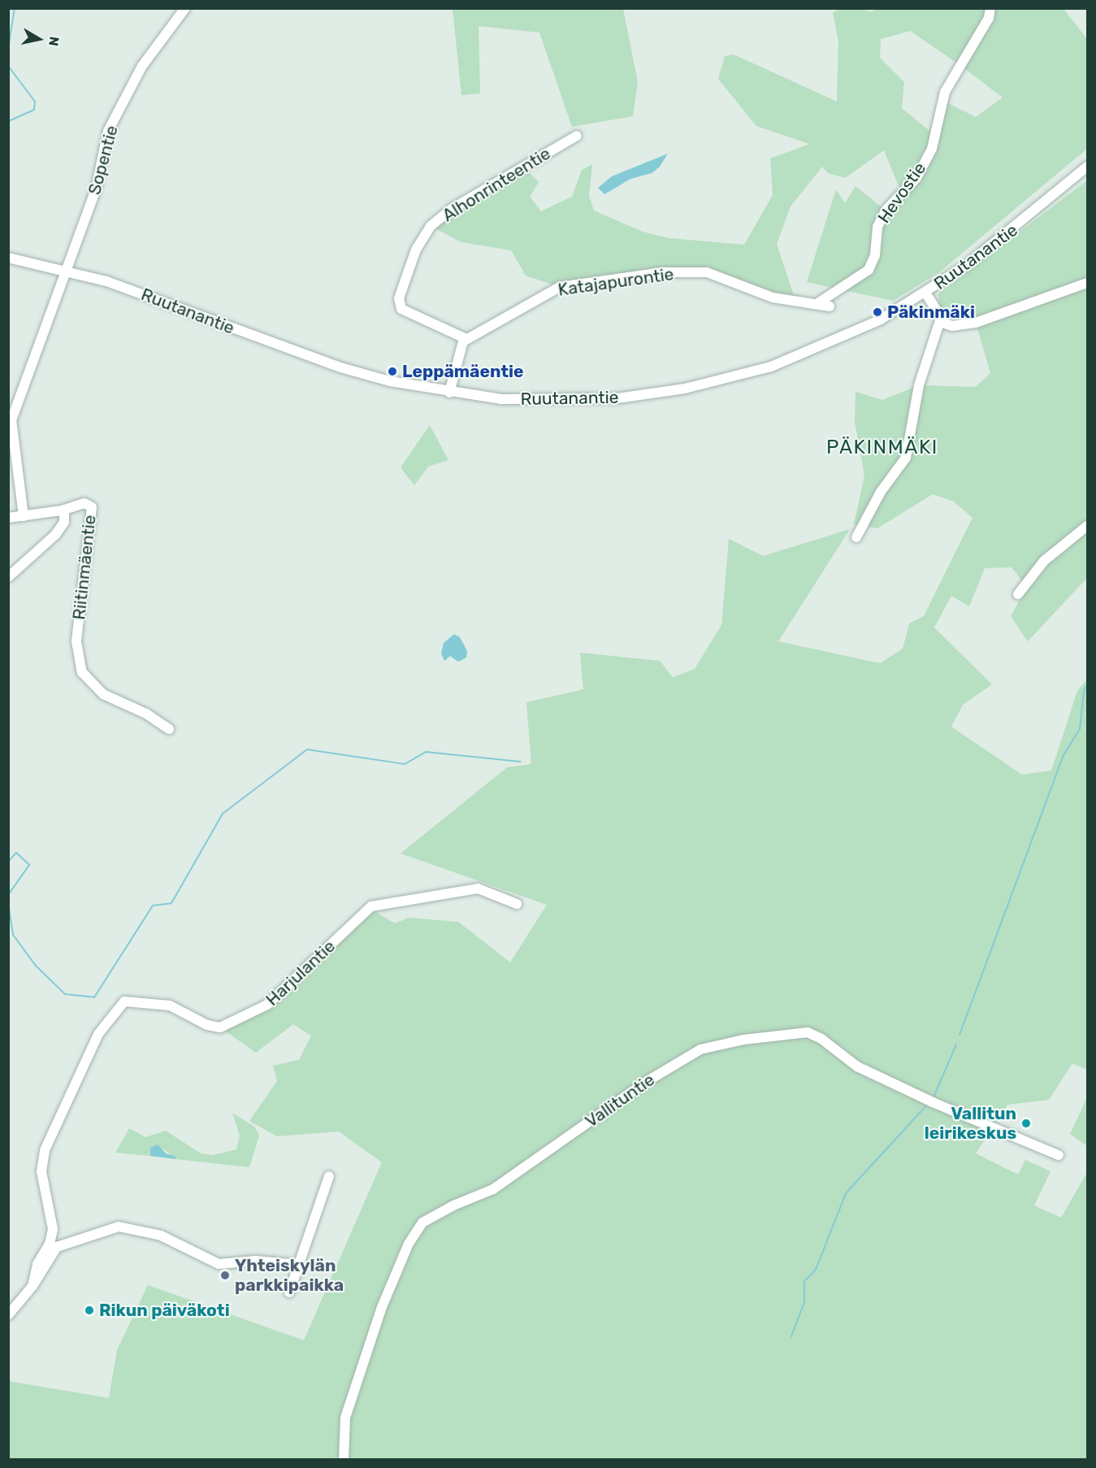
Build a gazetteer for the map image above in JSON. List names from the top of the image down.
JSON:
{
  "streets": {
    "street": [
      "Sopentie",
      "Alhonrinteentie",
      "Hevostie",
      "Ruutanantie",
      "Katajapurontie",
      "Riitinmäentie",
      "Harjulantie",
      "Vallituntie"
    ]
  },
  "crossings": [
    ["Sopentie", "Ruutanantie"],
    ["Alhonrinteentie", "Katajapurontie"],
    ["Hevostie", "Katajapurontie"]
  ],
  "districts": ["PÄKINMÄKI"],
  "places": [
    "Päkinmäki",
    "Leppämäentie",
    "Vallitun leirikeskus",
    "Yhteiskylän parkkipaikka",
    "Rikun päiväkoti"
  ],
  "north": "right"
}
